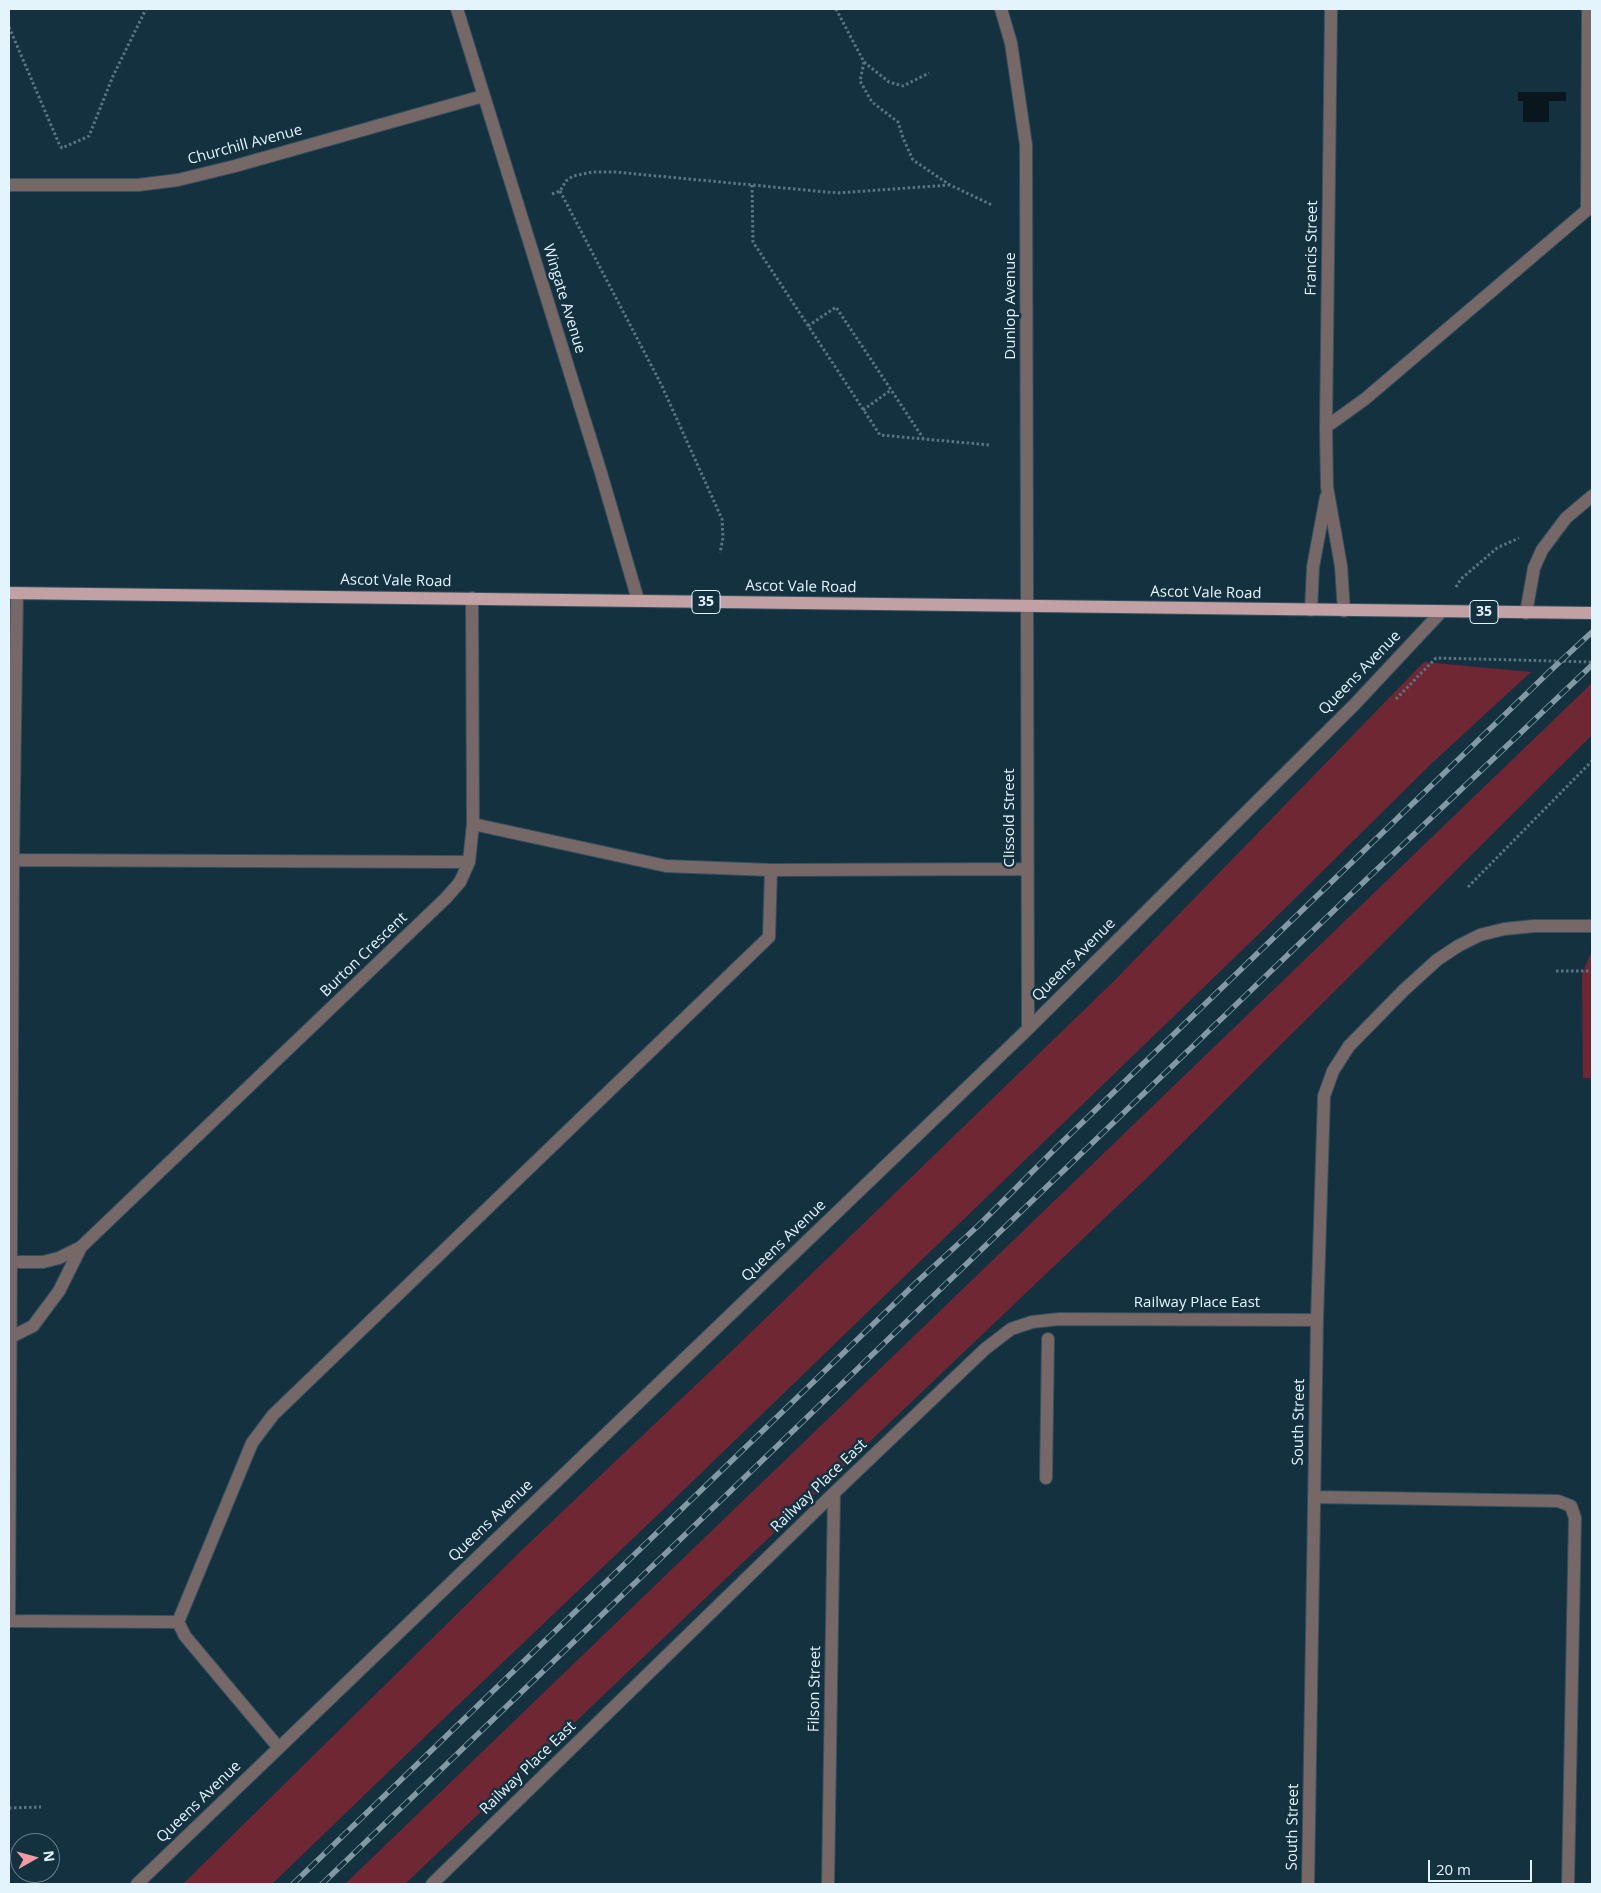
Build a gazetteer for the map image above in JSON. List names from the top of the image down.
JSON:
{
  "streets": {
    "main road": ["Ascot Vale Road", "35"],
    "street": [
      "Churchill Avenue",
      "Francis Street",
      "Wingate Avenue",
      "Dunlop Avenue",
      "Queens Avenue",
      "Clissold Street",
      "Burton Crescent",
      "Railway Place East",
      "South Street",
      "Filson Street"
    ]
  },
  "crossings": [
    ["Churchill Avenue", "Wingate Avenue"],
    ["Francis Street", "Ascot Vale Road"],
    ["Wingate Avenue", "Ascot Vale Road"],
    ["Dunlop Avenue", "Ascot Vale Road"],
    ["Dunlop Avenue", "Clissold Street"],
    ["Ascot Vale Road", "Queens Avenue"],
    ["Ascot Vale Road", "Clissold Street"],
    ["Ascot Vale Road", "Burton Crescent"],
    ["Queens Avenue", "Clissold Street"],
    ["Railway Place East", "South Street"],
    ["Railway Place East", "Filson Street"]
  ],
  "scale_bar": "20 m",
  "north": "right"
}
